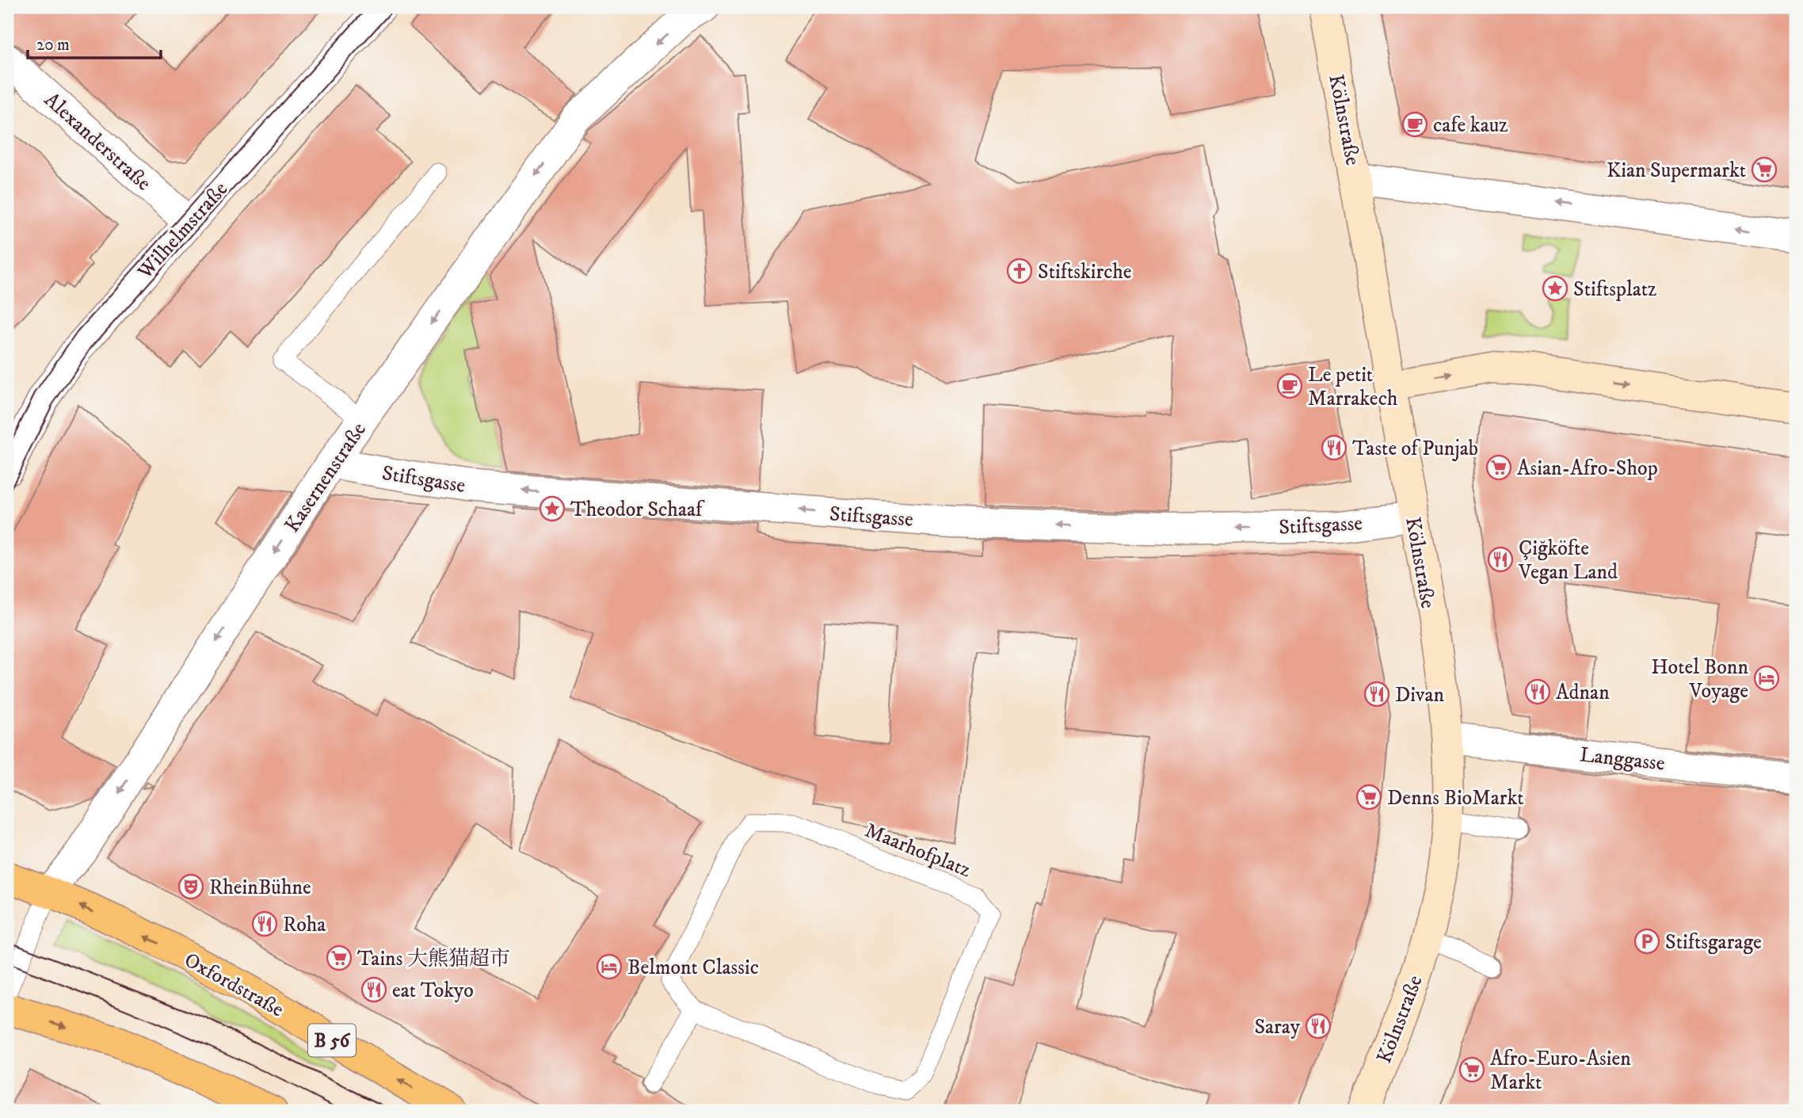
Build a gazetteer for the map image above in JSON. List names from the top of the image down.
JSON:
{
  "streets": {
    "main road": ["Oxfordstraße", "B 56"],
    "street": [
      "Kölnstraße",
      "Alexanderstraße",
      "Wilhelmstraße",
      "Kasernenstraße",
      "Stiftsgasse",
      "Langgasse"
    ],
    "lane": ["Maarhofplatz"]
  },
  "crossings": [
    ["Kölnstraße", "Stiftsgasse"],
    ["Kölnstraße", "Langgasse"],
    ["Alexanderstraße", "Wilhelmstraße"],
    ["Kasernenstraße", "Stiftsgasse"],
    ["Kasernenstraße", "Oxfordstraße"]
  ],
  "one_way": ["Kasernenstraße", "Stiftsgasse"],
  "places": {
    "cafe": ["cafe kauz", "Le petit Marrakech"],
    "supermarket": [
      "Kian Supermarkt",
      "Asian-Afro-Shop",
      "Denns BioMarkt",
      "Tains 大熊猫超市",
      "Afro-Euro-Asien Markt"
    ],
    "church": ["Stiftskirche"],
    "place": ["Stiftsplatz", "Theodor Schaaf"],
    "restaurant": [
      "Taste of Punjab",
      "Çiğköfte Vegan Land",
      "Adnan",
      "Divan",
      "Roha",
      "eat Tokyo",
      "Saray"
    ],
    "hotel": ["Hotel Bonn Voyage", "Belmont Classic"],
    "theatre": ["RheinBühne"],
    "parking": ["Stiftsgarage"]
  },
  "scale_bar": "20 m"
}
